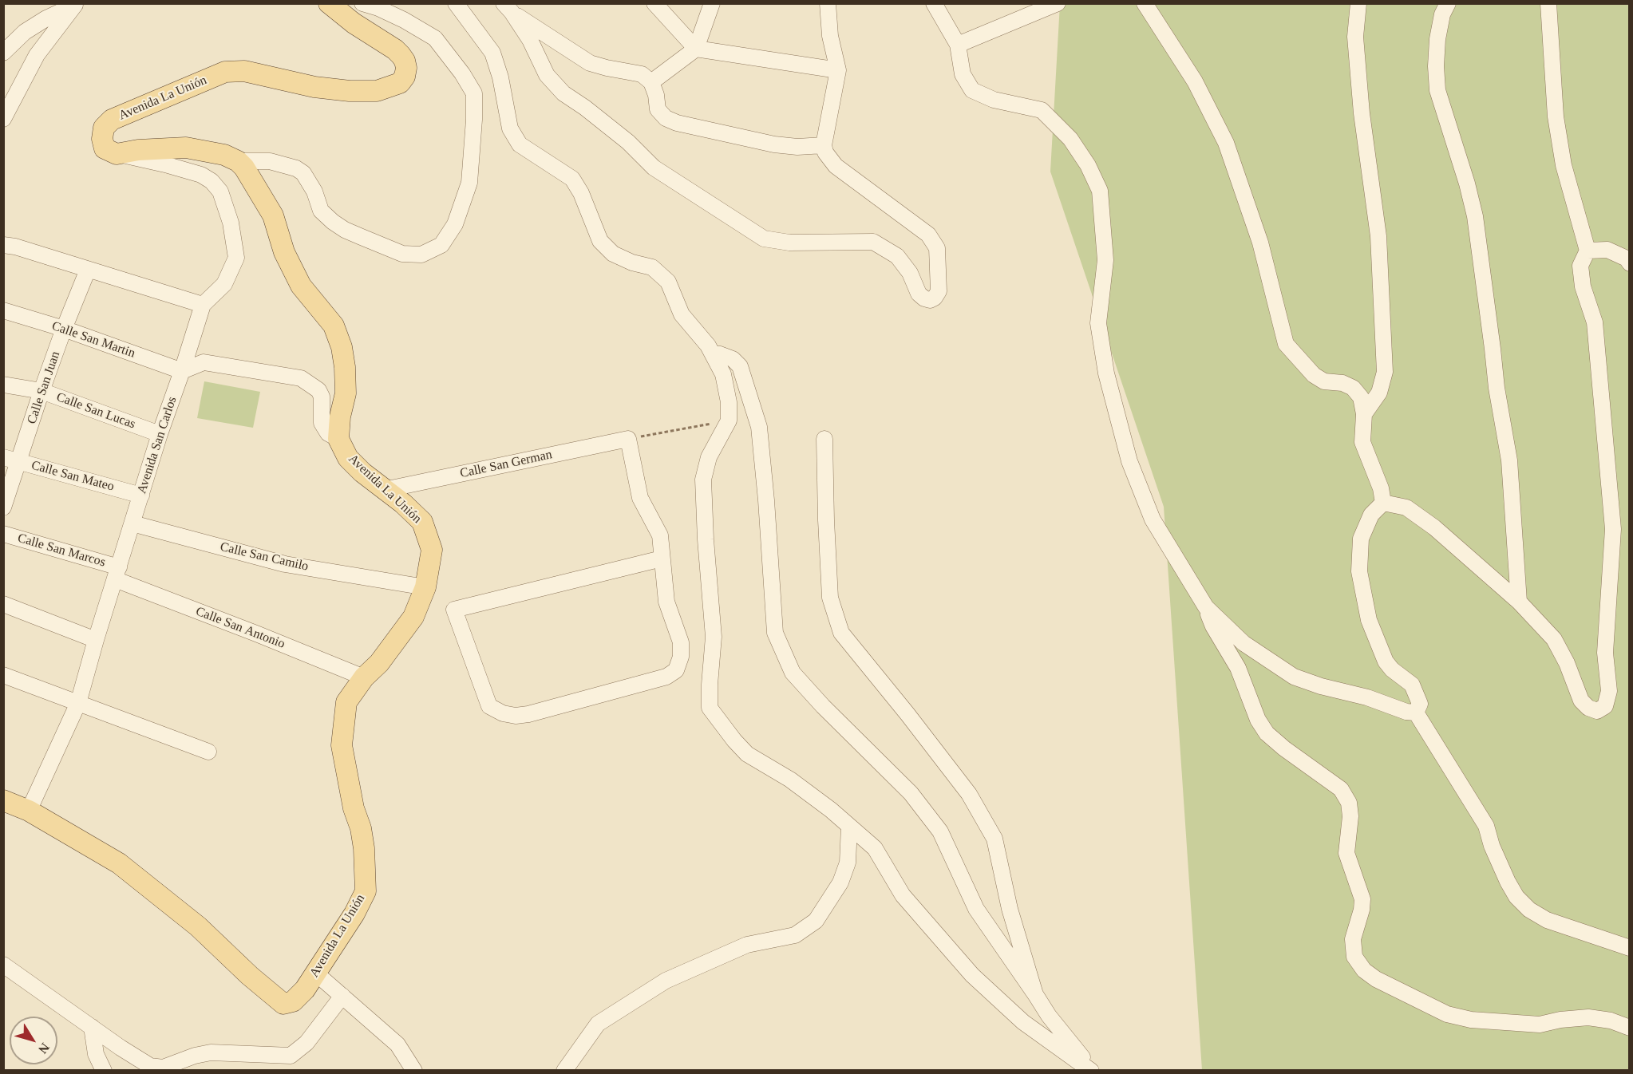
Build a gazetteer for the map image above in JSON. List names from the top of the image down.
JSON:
{
  "streets": {
    "main road": ["Avenida La Unión"],
    "street": [
      "Calle San Martin",
      "Calle San Juan",
      "Calle San Lucas",
      "Avenida San Carlos",
      "Calle San German",
      "Calle San Mateo",
      "Calle San Marcos",
      "Calle San Camilo",
      "Calle San Antonio"
    ]
  },
  "crossings": [
    ["Avenida La Unión", "Avenida San Carlos"],
    ["Avenida La Unión", "Calle San German"],
    ["Avenida La Unión", "Calle San Camilo"],
    ["Avenida La Unión", "Calle San Antonio"],
    ["Calle San Martin", "Calle San Juan"],
    ["Calle San Martin", "Avenida San Carlos"],
    ["Calle San Juan", "Calle San Lucas"],
    ["Calle San Juan", "Calle San Mateo"],
    ["Calle San Lucas", "Avenida San Carlos"],
    ["Avenida San Carlos", "Calle San Mateo"],
    ["Avenida San Carlos", "Calle San Marcos"],
    ["Avenida San Carlos", "Calle San Camilo"],
    ["Avenida San Carlos", "Calle San Antonio"],
    ["Calle San Marcos", "Calle San Antonio"]
  ],
  "north": "bottom right"
}
